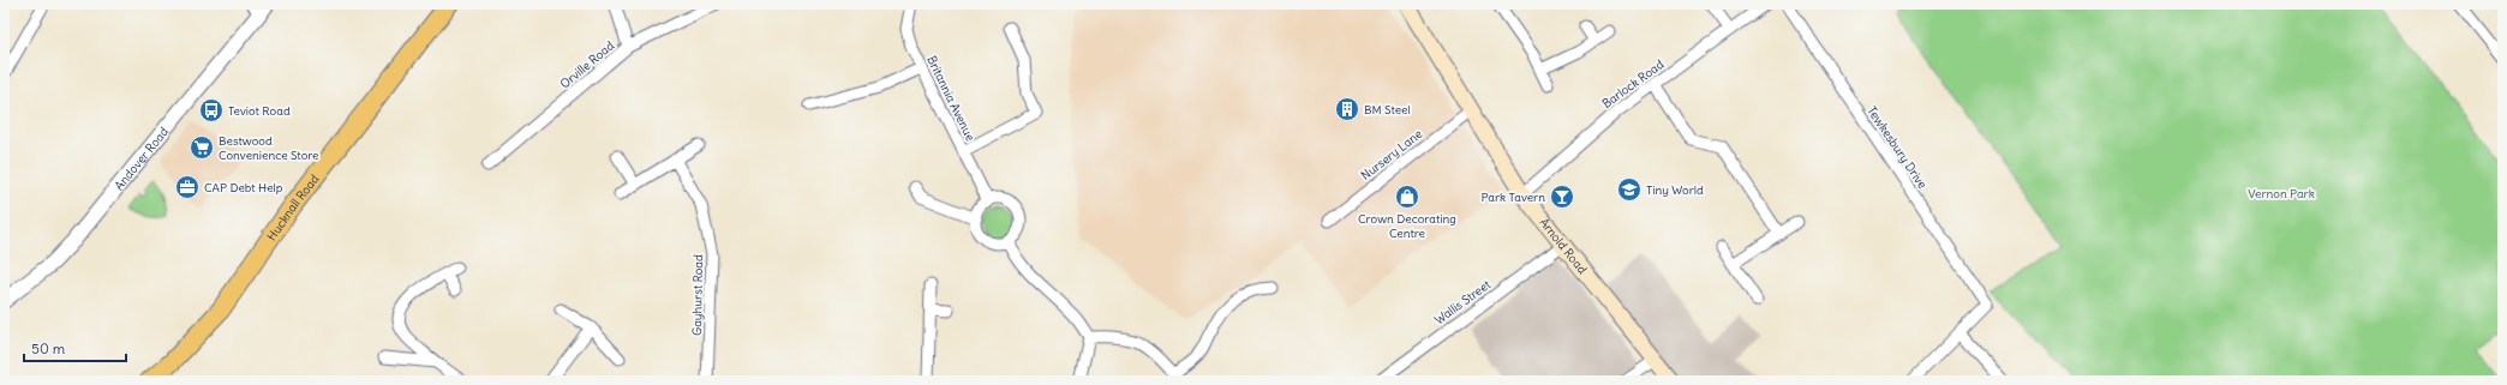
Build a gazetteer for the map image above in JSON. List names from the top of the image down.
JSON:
{
  "streets": {
    "main road": ["Hucknall Road", "Arnold Road"],
    "street": [
      "Orville Road",
      "Barlock Road",
      "Britannia Avenue",
      "Tewkesbury Drive",
      "Nursery Lane",
      "Andover Road",
      "Gayhurst Road",
      "Wallis Street"
    ]
  },
  "crossings": [
    ["Barlock Road", "Arnold Road"],
    ["Nursery Lane", "Arnold Road"],
    ["Arnold Road", "Wallis Street"]
  ],
  "parks": ["Vernon Park"],
  "places": {
    "building": ["BM Steel"],
    "bus stop": ["Teviot Road"],
    "supermarket": ["Bestwood Convenience Store"],
    "office": ["CAP Debt Help"],
    "school or university": ["Tiny World"],
    "shop": ["Crown Decorating Centre"],
    "bar": ["Park Tavern"]
  },
  "scale_bar": "50 m"
}
